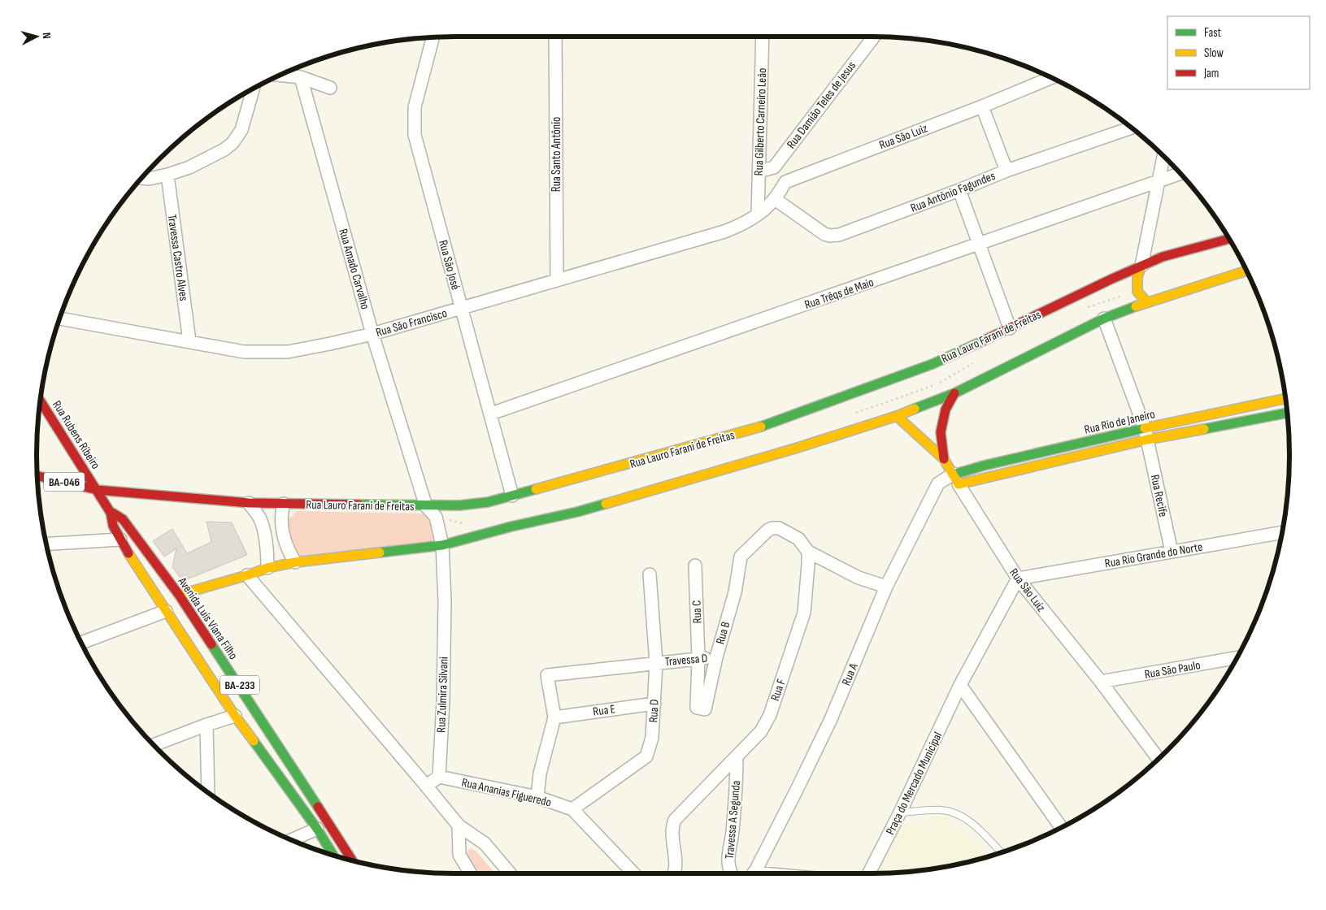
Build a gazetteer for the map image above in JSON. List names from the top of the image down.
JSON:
{
  "streets": {
    "street": [
      "Rua Damião Teles de Jesus",
      "Rua Gilberto Carneiro Leão",
      "Rua São Luiz",
      "Rua Santo Antônio",
      "Rua Antônio Fagundes",
      "Travessa Castro Alves",
      "Rua São José",
      "Rua Amado Carvalho",
      "Rua Trêqs de Maio",
      "Rua São Francisco",
      "Rua Lauro Farani de Freitas",
      "Rua Rio de Janeiro",
      "Rua Rubens Ribeiro",
      "BA-046",
      "Rua Recife",
      "Rua Rio Grande do Norte",
      "Rua C",
      "Avenida Luís Viana Filho",
      "Rua B",
      "Travessa D",
      "Rua São Paulo",
      "Rua A",
      "BA-233",
      "Rua F",
      "Rua Zulmira Silvani",
      "Rua E",
      "Rua D",
      "Praça do Mercado Municipal",
      "Rua Ananias Figueredo",
      "Travessa A Segunda"
    ]
  },
  "crossings": [
    ["Rua Gilberto Carneiro Leão", "Rua São Francisco"],
    ["Rua São Luiz", "Rua Rio de Janeiro"],
    ["Rua São Luiz", "Rua Rio Grande do Norte"],
    ["Rua São Luiz", "Rua São Paulo"],
    ["Rua São Luiz", "Rua A"],
    ["Rua São Luiz", "Praça do Mercado Municipal"],
    ["Rua Santo Antônio", "Rua São Francisco"],
    ["Travessa Castro Alves", "Rua São Francisco"],
    ["Rua São José", "Rua Trêqs de Maio"],
    ["Rua São José", "Rua São Francisco"],
    ["Rua São José", "Rua Lauro Farani de Freitas"],
    ["Rua Amado Carvalho", "Rua São Francisco"],
    ["Rua Amado Carvalho", "Rua Lauro Farani de Freitas"],
    ["Rua Amado Carvalho", "Rua Zulmira Silvani"],
    ["Rua Lauro Farani de Freitas", "Rua Rubens Ribeiro"],
    ["Rua Lauro Farani de Freitas", "BA-046"],
    ["Rua Lauro Farani de Freitas", "Avenida Luís Viana Filho"],
    ["Rua Lauro Farani de Freitas", "Rua Zulmira Silvani"],
    ["Rua Rio de Janeiro", "Rua Recife"],
    ["Rua Rio de Janeiro", "Rua A"],
    ["Rua Rubens Ribeiro", "BA-046"],
    ["Rua Rubens Ribeiro", "Avenida Luís Viana Filho"],
    ["BA-046", "Avenida Luís Viana Filho"],
    ["Rua Recife", "Rua Rio Grande do Norte"],
    ["Rua Rio Grande do Norte", "Praça do Mercado Municipal"],
    ["Rua C", "Rua B"],
    ["Rua C", "Travessa D"],
    ["Rua B", "Travessa D"],
    ["Rua B", "Rua F"],
    ["Travessa D", "Rua E"],
    ["Travessa D", "Rua D"],
    ["Rua F", "Travessa A Segunda"],
    ["Rua Zulmira Silvani", "Rua Ananias Figueredo"],
    ["Rua E", "Rua D"],
    ["Rua D", "Rua Ananias Figueredo"]
  ],
  "legend": ["Fast", "Slow", "Jam"],
  "north": "right"
}
